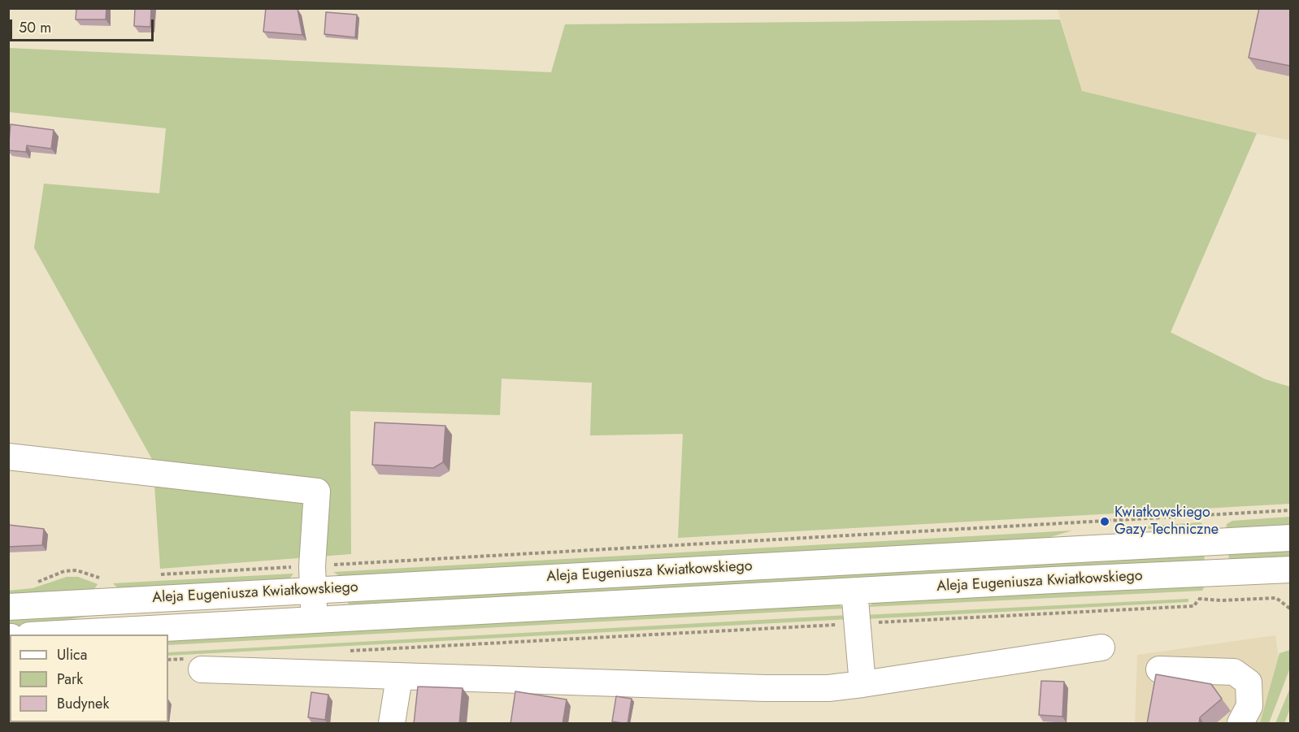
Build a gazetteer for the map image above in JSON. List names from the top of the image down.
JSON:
{
  "streets": {
    "street": ["Aleja Eugeniusza Kwiatkowskiego"]
  },
  "places": ["Kwiatkowskiego Gazy Techniczne"],
  "legend": ["Ulica", "Park", "Budynek"],
  "scale_bar": "50 m"
}
